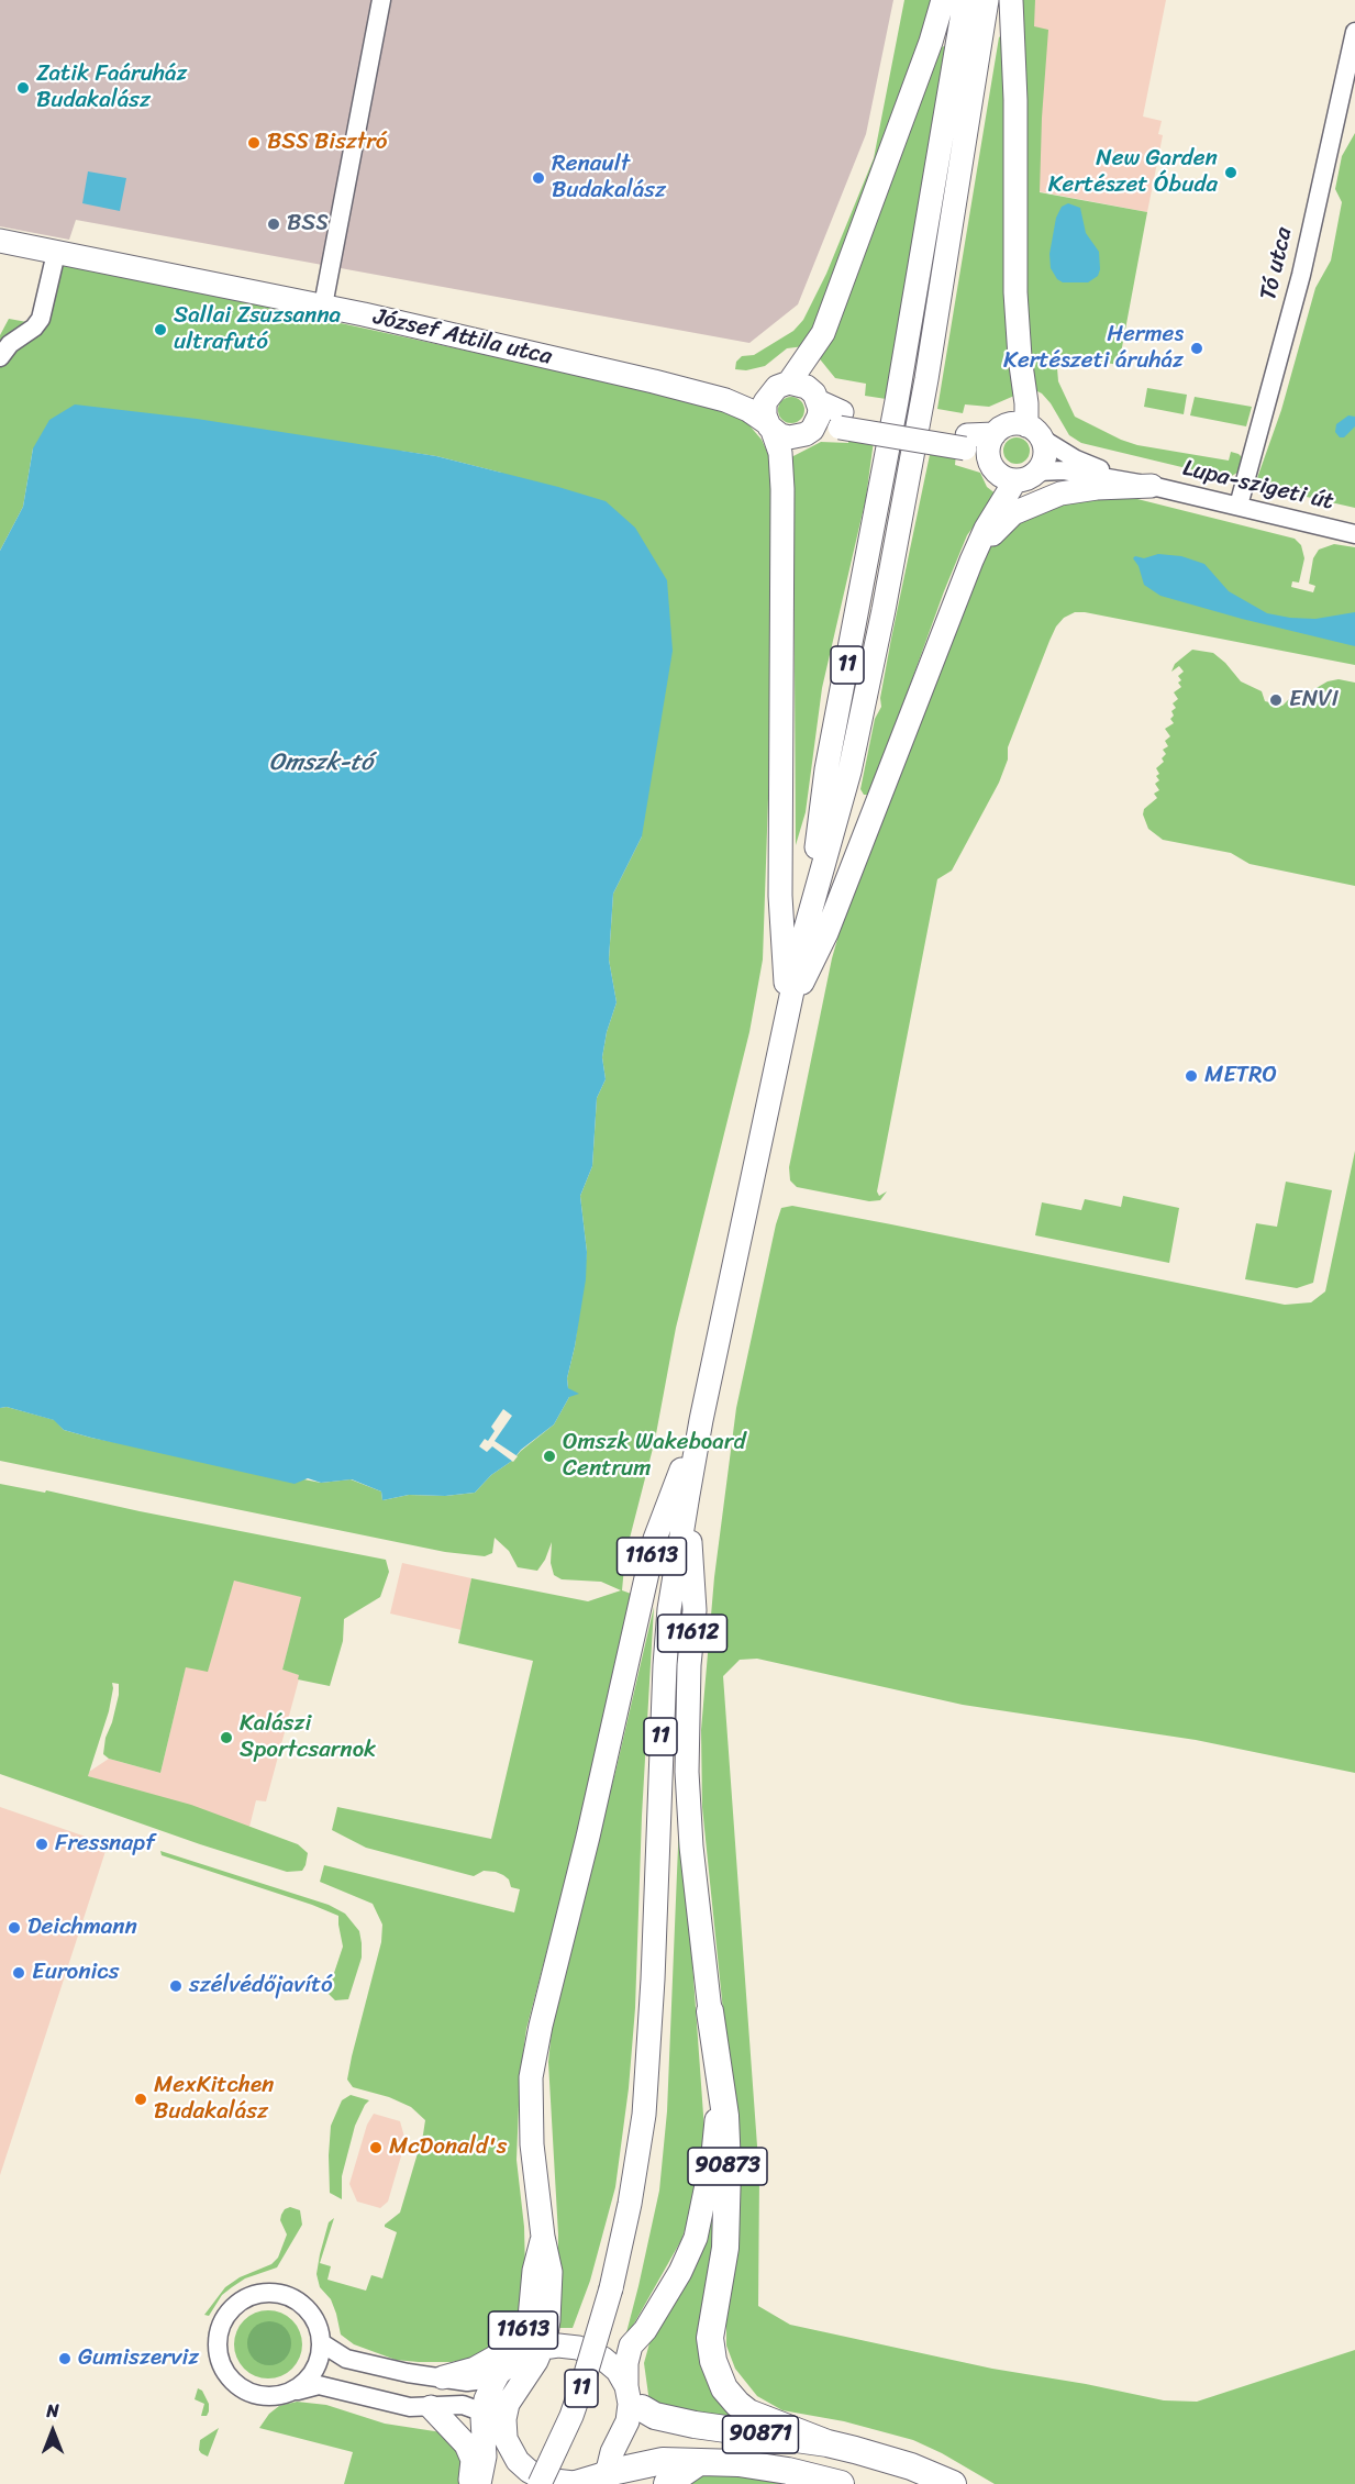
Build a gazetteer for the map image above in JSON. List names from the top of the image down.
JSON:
{
  "streets": {
    "highway": ["90873", "90871"],
    "main road": [
      "József Attila utca",
      "11",
      "11613",
      "11612"
    ],
    "street": ["Tó utca", "Lupa-szigeti út"]
  },
  "crossings": [
    ["Tó utca", "Lupa-szigeti út"],
    ["11", "11613"],
    ["11", "11612"],
    ["11613", "11612"],
    ["11613", "90871"],
    ["11612", "90873"],
    ["11612", "90871"],
    ["90873", "90871"]
  ],
  "water": ["Omszk-tó"],
  "places": [
    "Zatik Faáruház Budakalász",
    "BSS Bisztró",
    "New Garden Kertészet Óbuda",
    "Renault Budakalász",
    "BSS",
    "Sallai Zsuzsanna ultrafutó",
    "Hermes Kertészeti áruház",
    "ENVI",
    "METRO",
    "Omszk Wakeboard Centrum",
    "Kalászi Sportcsarnok",
    "Fressnapf",
    "Deichmann",
    "Euronics",
    "szélvédőjavító",
    "MexKitchen Budakalász",
    "McDonald's",
    "Gumiszerviz"
  ],
  "north": "top"
}
